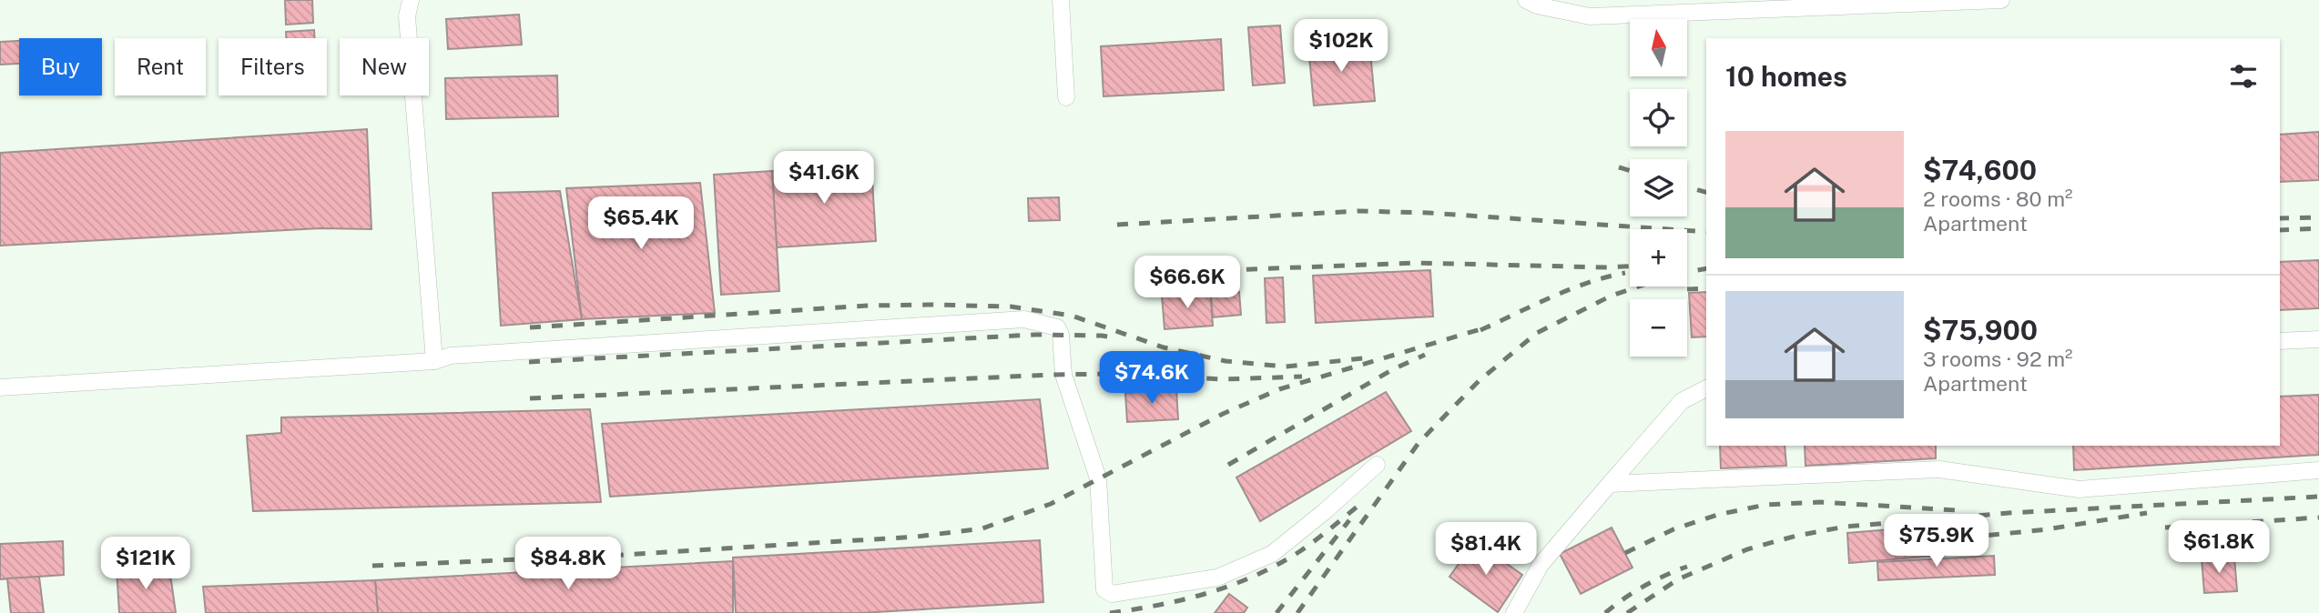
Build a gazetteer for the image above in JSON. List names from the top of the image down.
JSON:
{
  "north": "top",
  "page": {
    "map_buttons": ["+", "−"],
    "price": [
      "$102K",
      "$41.6K",
      "$65.4K",
      "$66.6K",
      "$74.6K",
      "$75.9K",
      "$61.8K",
      "$81.4K",
      "$121K",
      "$84.8K"
    ],
    "chip": [
      "Buy",
      "Rent",
      "Filters",
      "New"
    ],
    "heading": "10 homes",
    "list": [
      {
        "name": "$74,600",
        "note": "2 rooms · 80 m² · Apartment"
      },
      {
        "name": "$75,900",
        "note": "3 rooms · 92 m² · Apartment"
      }
    ]
  }
}
